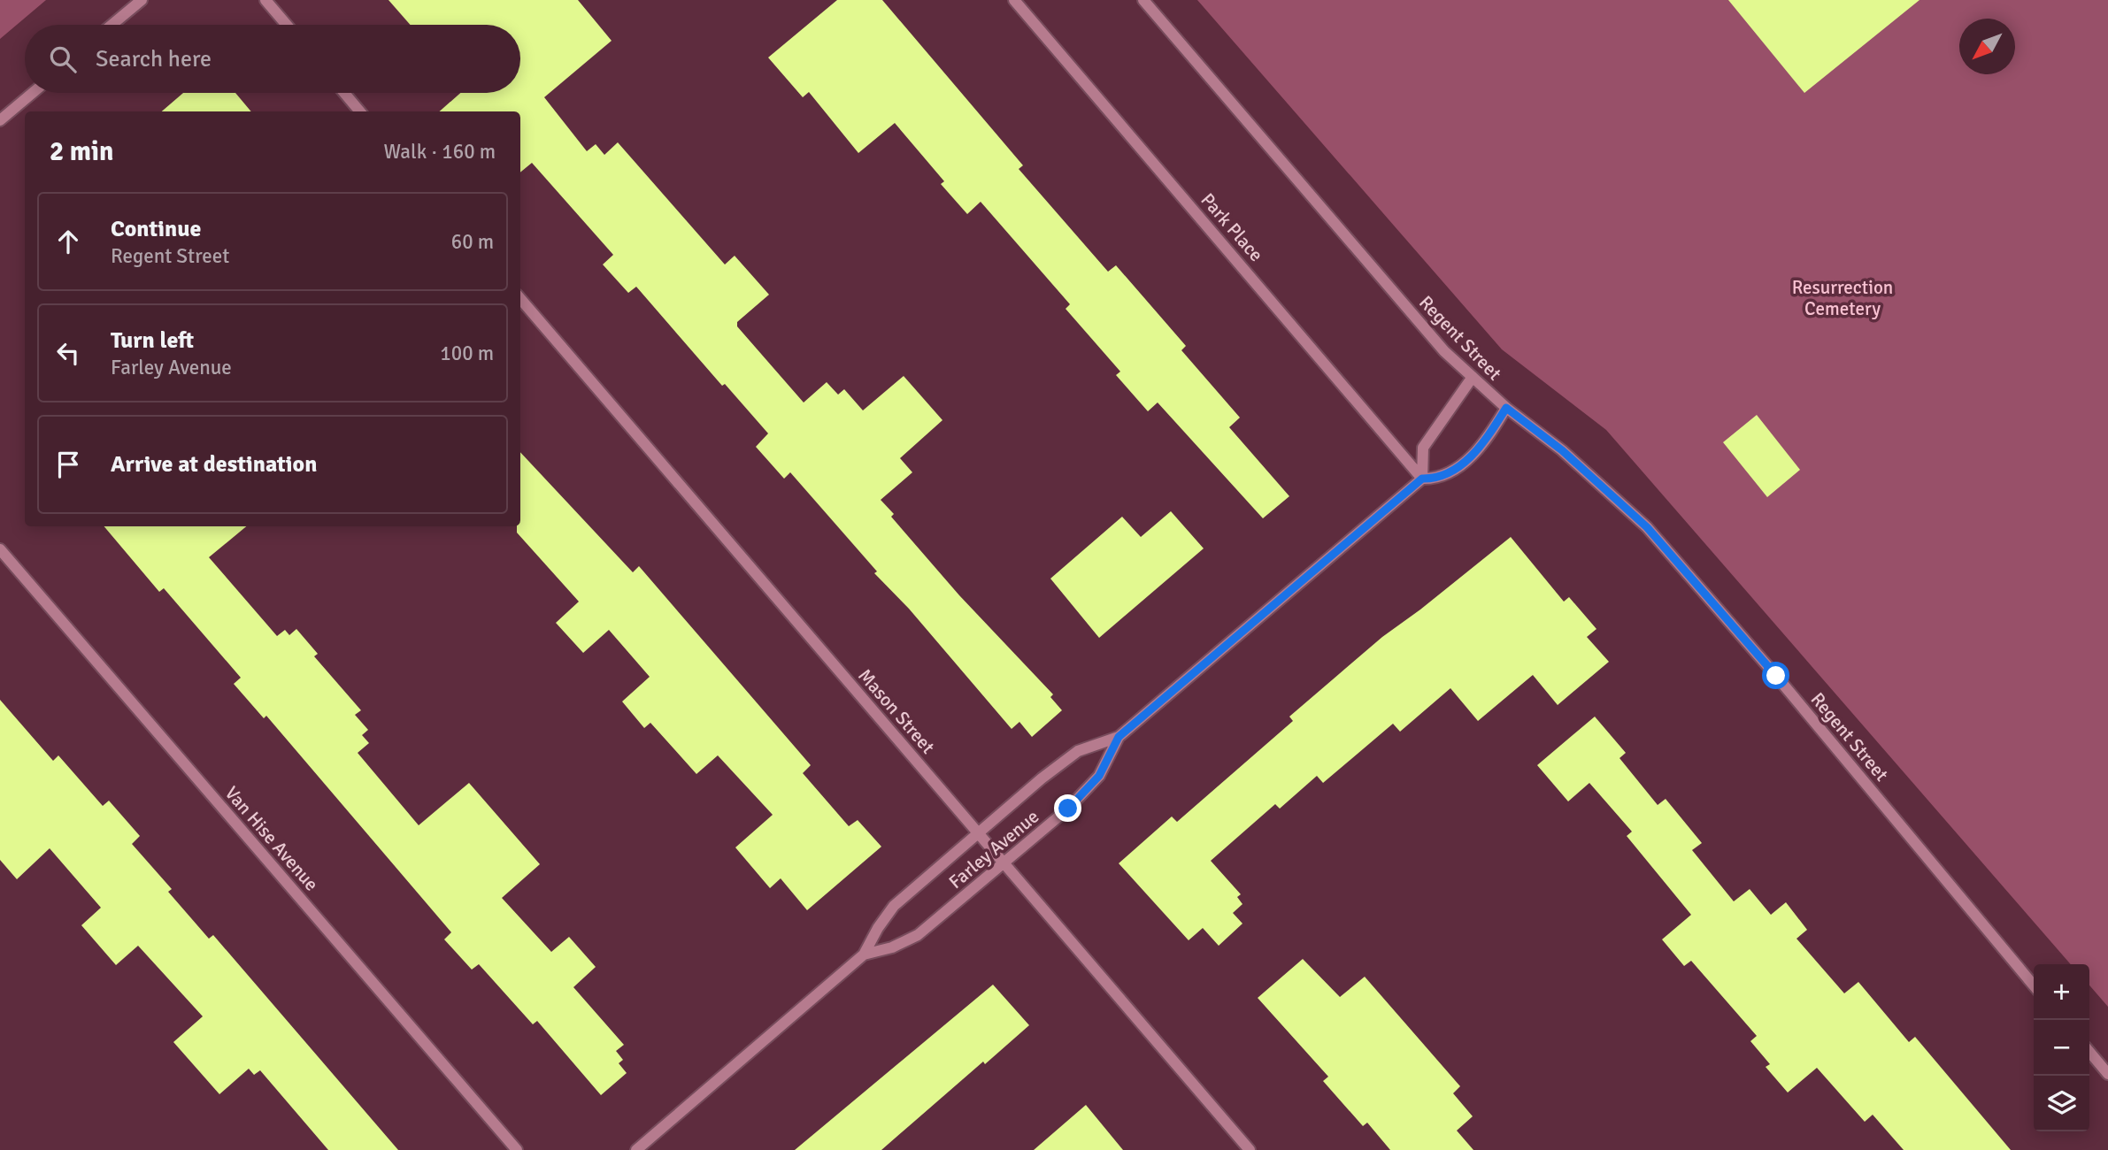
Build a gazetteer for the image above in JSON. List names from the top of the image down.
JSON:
{
  "streets": {
    "street": [
      "Park Place",
      "Regent Street",
      "Mason Street",
      "Van Hise Avenue",
      "Farley Avenue"
    ]
  },
  "crossings": [
    ["Park Place", "Farley Avenue"],
    ["Regent Street", "Farley Avenue"],
    ["Mason Street", "Farley Avenue"]
  ],
  "parks": ["Resurrection Cemetery"],
  "north": "bottom left",
  "page": {
    "search": "Search here",
    "heading": ["2 min", "Walk · 160 m"],
    "list": [
      ["Continue", "Regent Street", "60 m"],
      ["Turn left", "Farley Avenue", "100 m"],
      "Arrive at destination"
    ],
    "map_buttons": ["+", "−"]
  }
}
